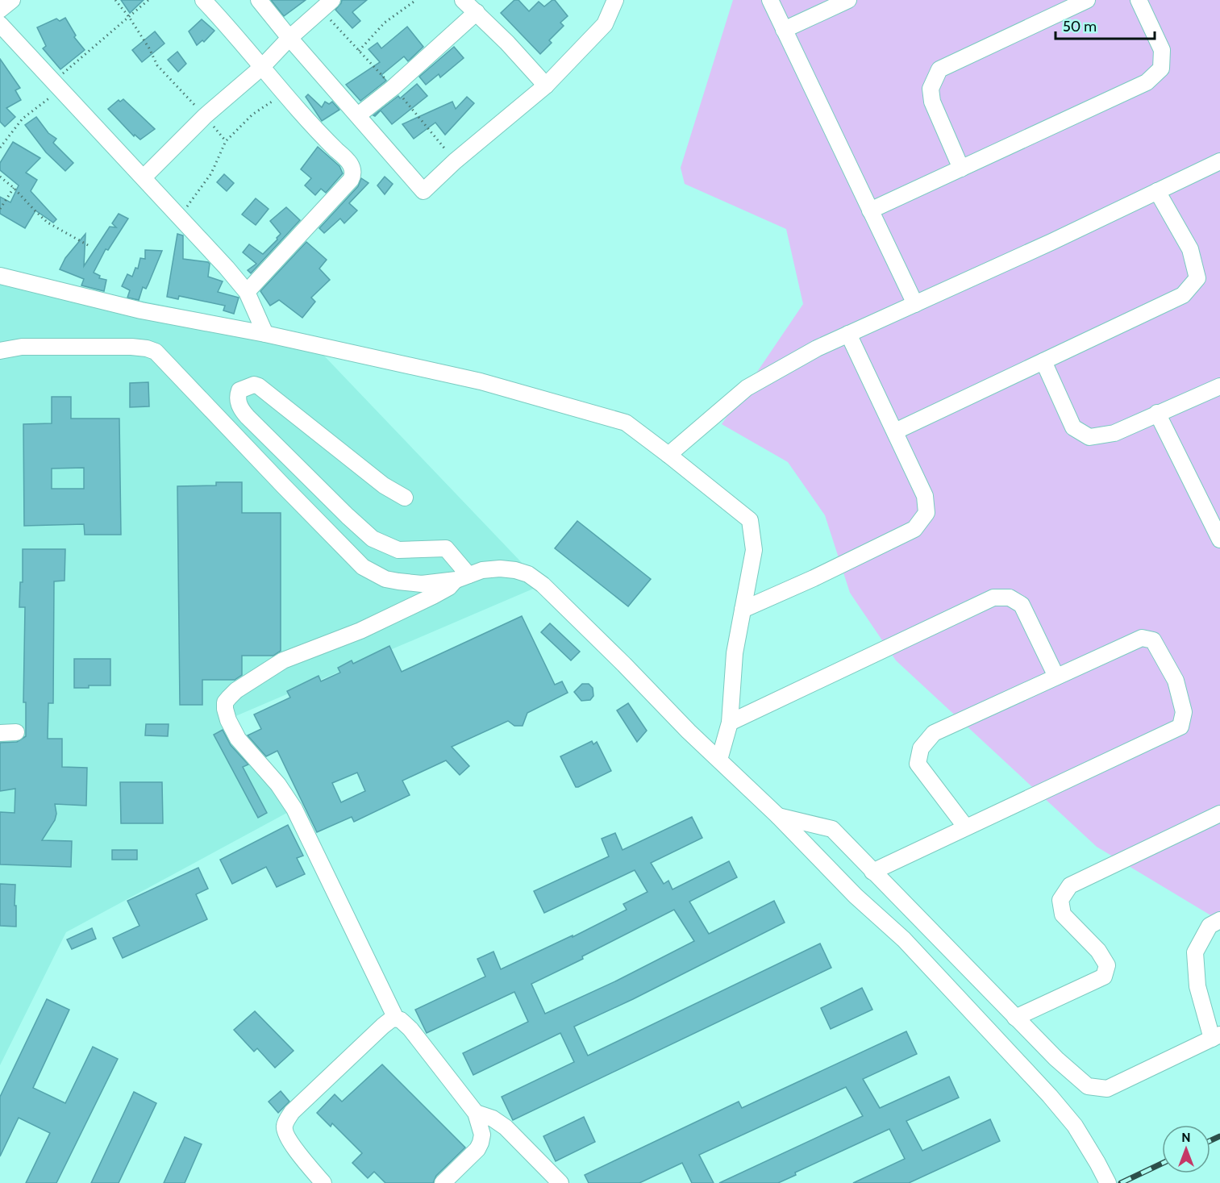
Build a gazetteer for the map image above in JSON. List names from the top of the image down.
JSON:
{
  "scale_bar": "50 m",
  "north": "top"
}
